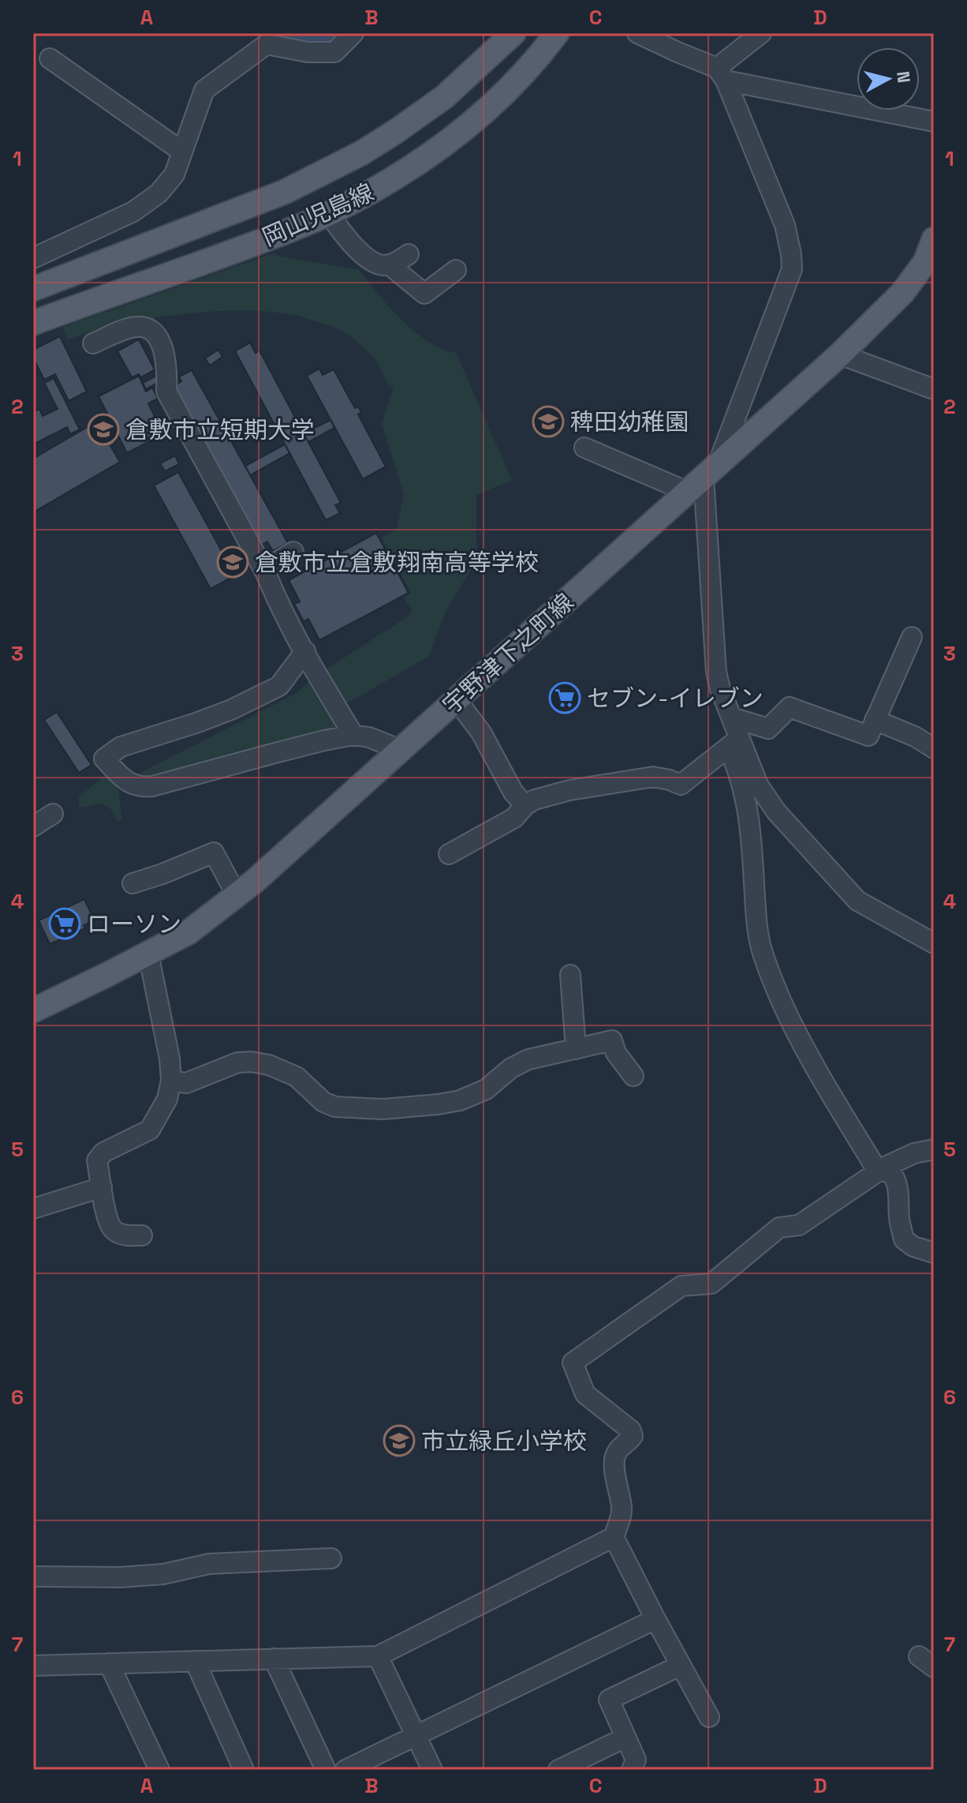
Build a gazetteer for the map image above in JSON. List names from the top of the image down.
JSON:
{
  "streets": {
    "main road": ["岡山児島線", "宇野津下之町線"]
  },
  "places": {
    "school or university": [
      "稗田幼稚園",
      "倉敷市立短期大学",
      "倉敷市立倉敷翔南高等学校",
      "市立緑丘小学校"
    ],
    "supermarket": ["セブン-イレブン", "ローソン"]
  },
  "north": "right",
  "grid": {
    "columns": [
      "A",
      "B",
      "C",
      "D"
    ],
    "rows": [
      "1",
      "2",
      "3",
      "4",
      "5",
      "6",
      "7"
    ]
  }
}
